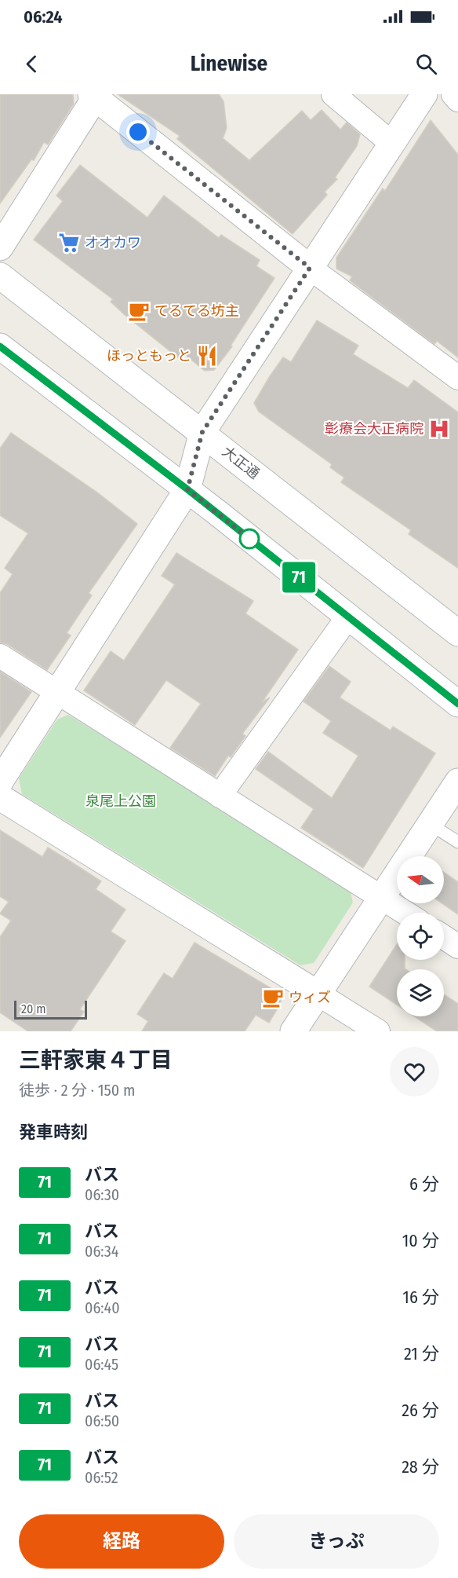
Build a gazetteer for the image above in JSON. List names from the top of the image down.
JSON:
{
  "streets": {
    "street": ["大正通"]
  },
  "parks": ["泉尾上公園"],
  "places": {
    "supermarket": ["オオカワ"],
    "cafe": ["てるてる坊主", "ウィズ"],
    "restaurant": ["ほっともっと"],
    "hospital": ["彰療会大正病院"]
  },
  "lines": ["bus line 71"],
  "scale_bar": "20 m",
  "north": "left",
  "page": {
    "status": "06:24",
    "header": "Linewise",
    "on_map": "71",
    "scale": "20 m",
    "heading": [
      ["三軒家東４丁目", "徒歩 · 2 分 · 150 m"],
      "発車時刻"
    ],
    "list": [
      {
        "mark": "71",
        "name": "バス",
        "note": "06:30",
        "value": "6 分"
      },
      {
        "mark": "71",
        "name": "バス",
        "note": "06:34",
        "value": "10 分"
      },
      {
        "mark": "71",
        "name": "バス",
        "note": "06:40",
        "value": "16 分"
      },
      {
        "mark": "71",
        "name": "バス",
        "note": "06:45",
        "value": "21 分"
      },
      {
        "mark": "71",
        "name": "バス",
        "note": "06:50",
        "value": "26 分"
      },
      {
        "mark": "71",
        "name": "バス",
        "note": "06:52",
        "value": "28 分"
      }
    ],
    "buttons": ["経路", "きっぷ"]
  }
}
